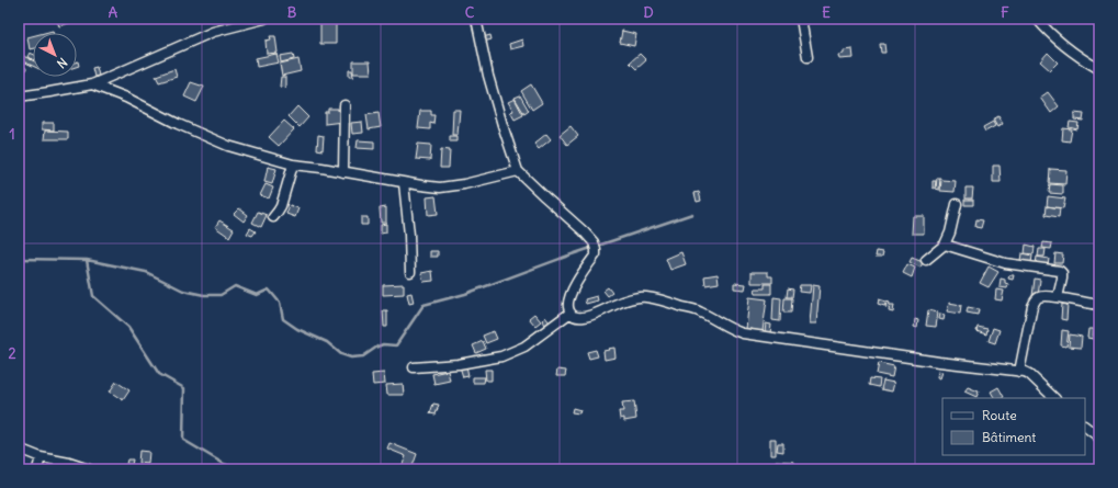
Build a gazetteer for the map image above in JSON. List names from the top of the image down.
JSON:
{
  "legend": ["Route", "Bâtiment"],
  "north": "bottom right",
  "grid": {
    "columns": [
      "A",
      "B",
      "C",
      "D",
      "E",
      "F"
    ],
    "rows": ["1", "2"]
  }
}
